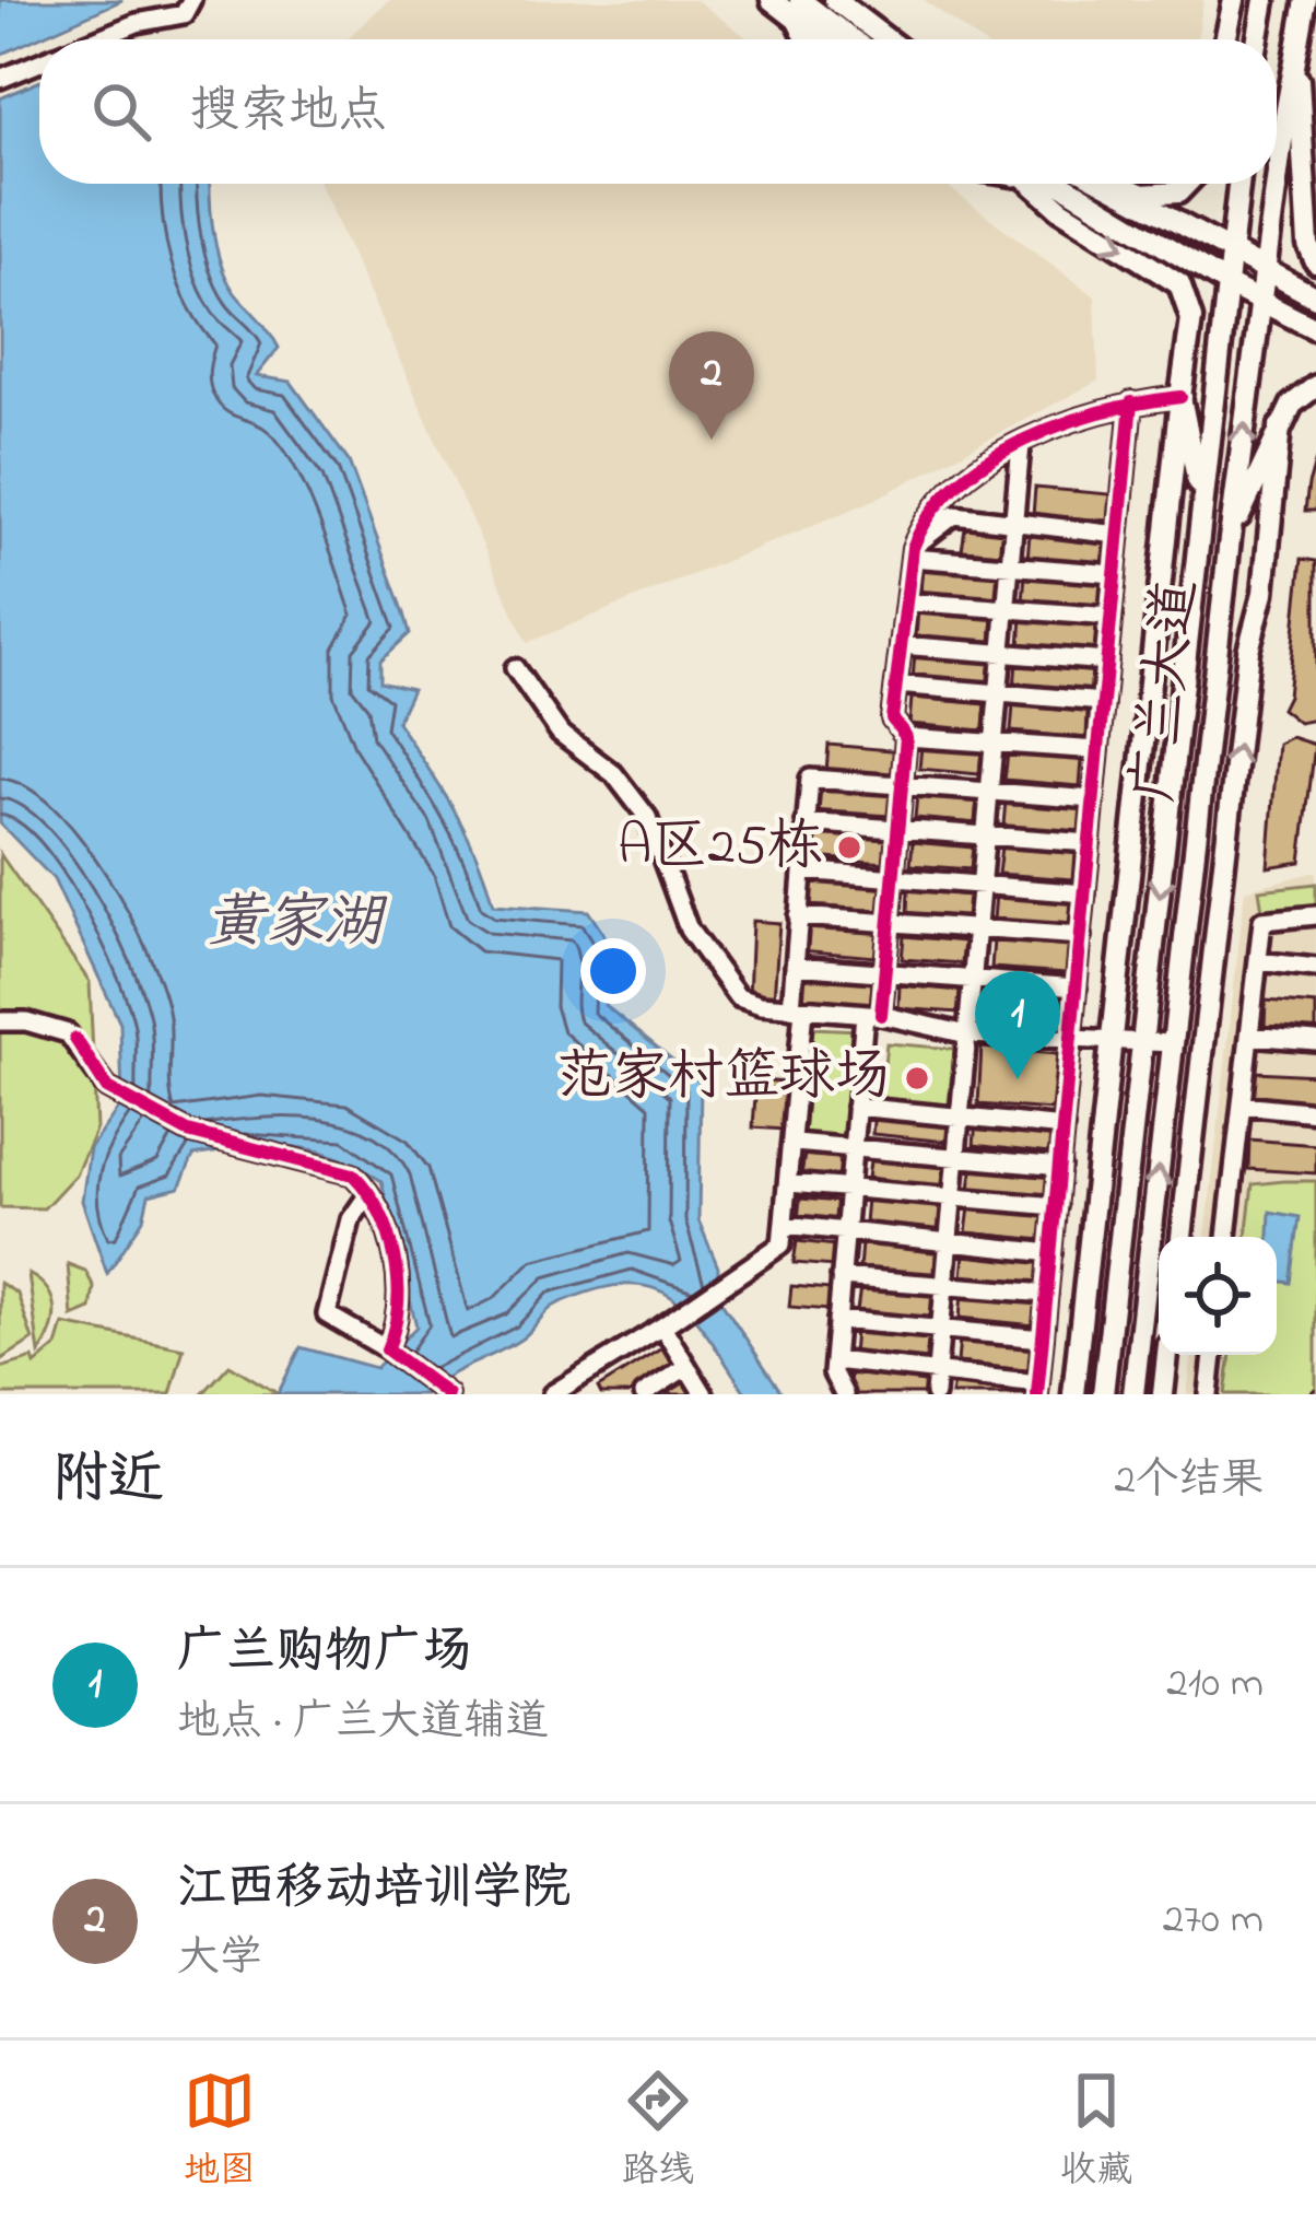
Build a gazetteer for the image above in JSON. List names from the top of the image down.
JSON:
{
  "streets": {
    "main road": ["广兰大道"]
  },
  "water": ["黄家湖"],
  "places": ["A区25栋", "范家村篮球场"],
  "page": {
    "search": "搜索地点",
    "pins": ["2", "1"],
    "heading": ["附近", "2个结果"],
    "list": [
      {
        "mark": "1",
        "name": "广兰购物广场",
        "note": "地点 · 广兰大道辅道",
        "value": "210 m"
      },
      {
        "mark": "2",
        "name": "江西移动培训学院",
        "note": "大学",
        "value": "270 m"
      }
    ],
    "nav": ["地图", "路线", "收藏"]
  }
}
